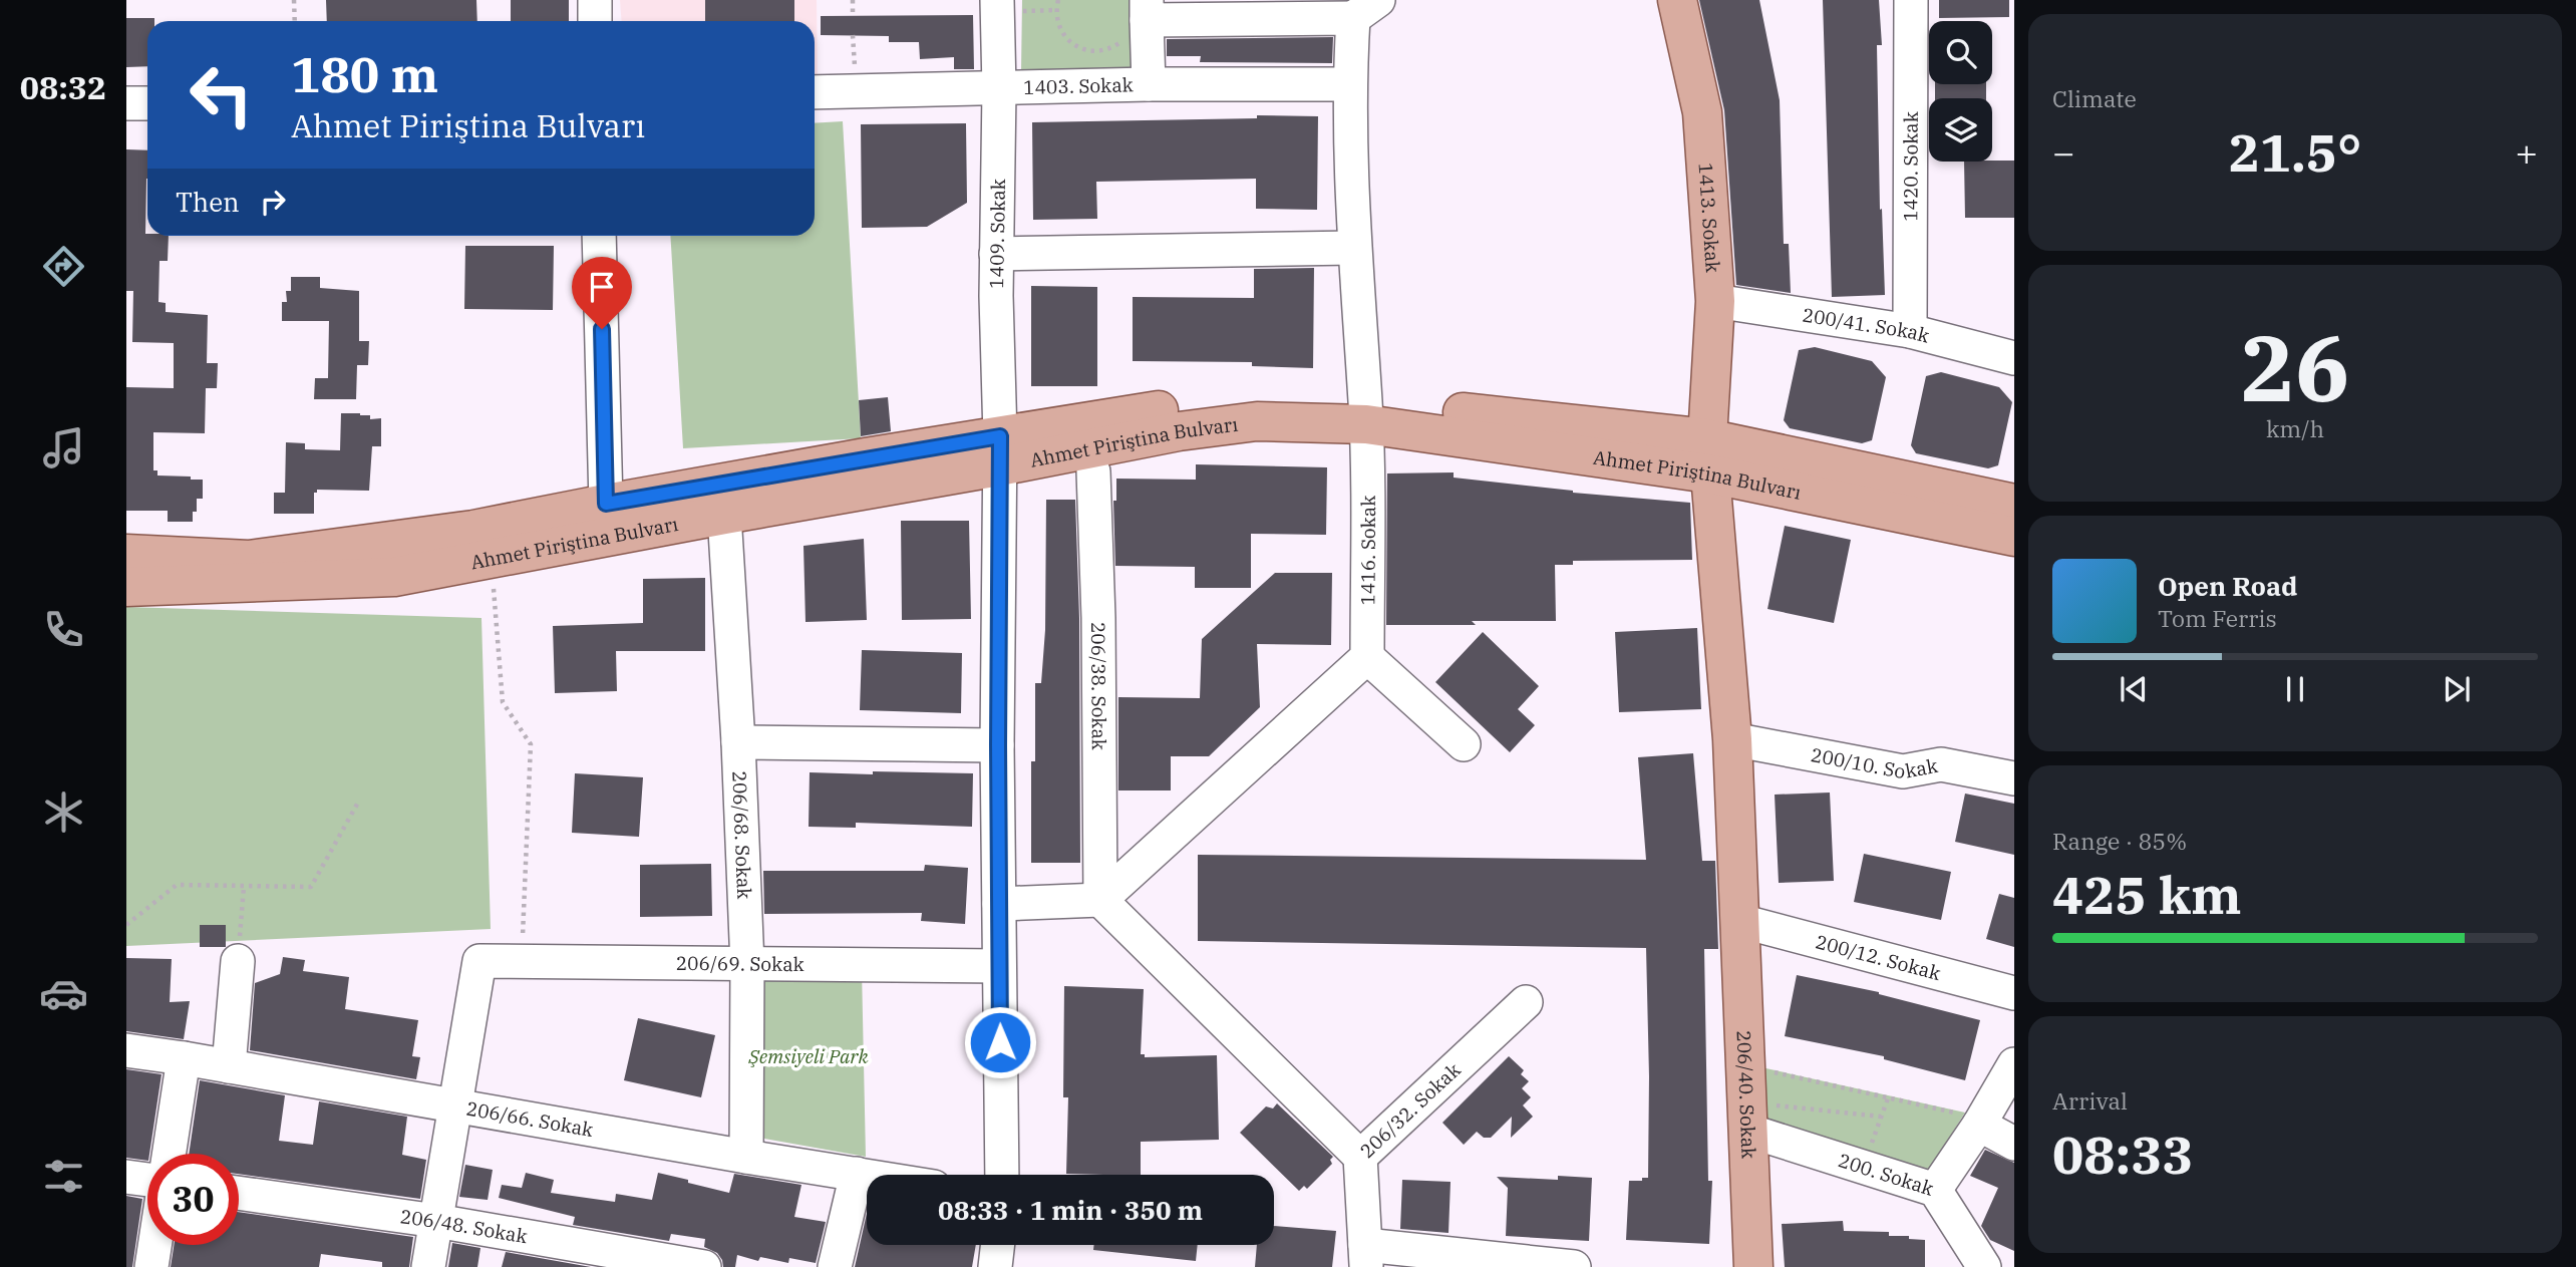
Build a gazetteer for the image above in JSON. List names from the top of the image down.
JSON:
{
  "streets": {
    "main road": ["1413. Sokak", "Ahmet Piriştina Bulvarı", "206/40. Sokak"],
    "street": [
      "1403. Sokak",
      "1420. Sokak",
      "1409. Sokak",
      "200/41. Sokak",
      "1416. Sokak",
      "206/38. Sokak",
      "200/10. Sokak",
      "206/68. Sokak",
      "200/12. Sokak",
      "206/69. Sokak",
      "206/32. Sokak",
      "206/66. Sokak",
      "200. Sokak",
      "206/48. Sokak"
    ]
  },
  "crossings": [
    ["1403. Sokak", "1409. Sokak"],
    ["1403. Sokak", "1416. Sokak"],
    ["1420. Sokak", "200/41. Sokak"],
    ["1413. Sokak", "200/41. Sokak"],
    ["1413. Sokak", "Ahmet Piriştina Bulvarı"],
    ["1409. Sokak", "Ahmet Piriştina Bulvarı"],
    ["Ahmet Piriştina Bulvarı", "1416. Sokak"],
    ["Ahmet Piriştina Bulvarı", "206/68. Sokak"],
    ["200/10. Sokak", "206/40. Sokak"],
    ["206/68. Sokak", "206/69. Sokak"],
    ["206/68. Sokak", "206/66. Sokak"],
    ["200/12. Sokak", "206/40. Sokak"],
    ["206/69. Sokak", "206/66. Sokak"],
    ["206/40. Sokak", "200. Sokak"]
  ],
  "parks": ["Şemsiyeli Park"],
  "page": {
    "tabs": "08:32",
    "tile": [
      "Climate",
      ["26", "km/h"],
      ["Range · 85%", "425 km"],
      ["Arrival", "08:33"]
    ],
    "turn": ["180 m", "Ahmet Piriştina Bulvarı"],
    "heat": ["−", "21.5°", "+"],
    "then": "Then",
    "song": ["Open Road", "Tom Ferris"],
    "limit": "30",
    "trip": "08:33 · 1 min · 350 m"
  }
}
